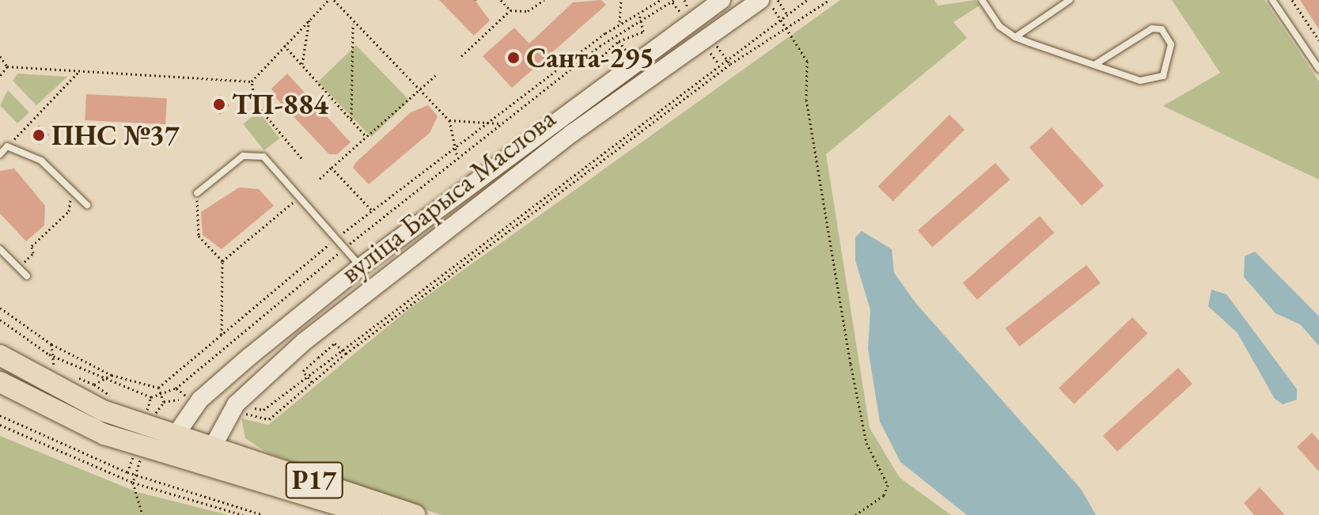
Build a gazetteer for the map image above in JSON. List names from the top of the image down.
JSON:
{
  "streets": {
    "highway": ["Р17"],
    "main road": ["вуліца Барыса Маслова"]
  },
  "crossings": [
    ["вуліца Барыса Маслова", "Р17"]
  ],
  "places": ["Санта-295", "ТП-884", "ПНС №37"]
}
